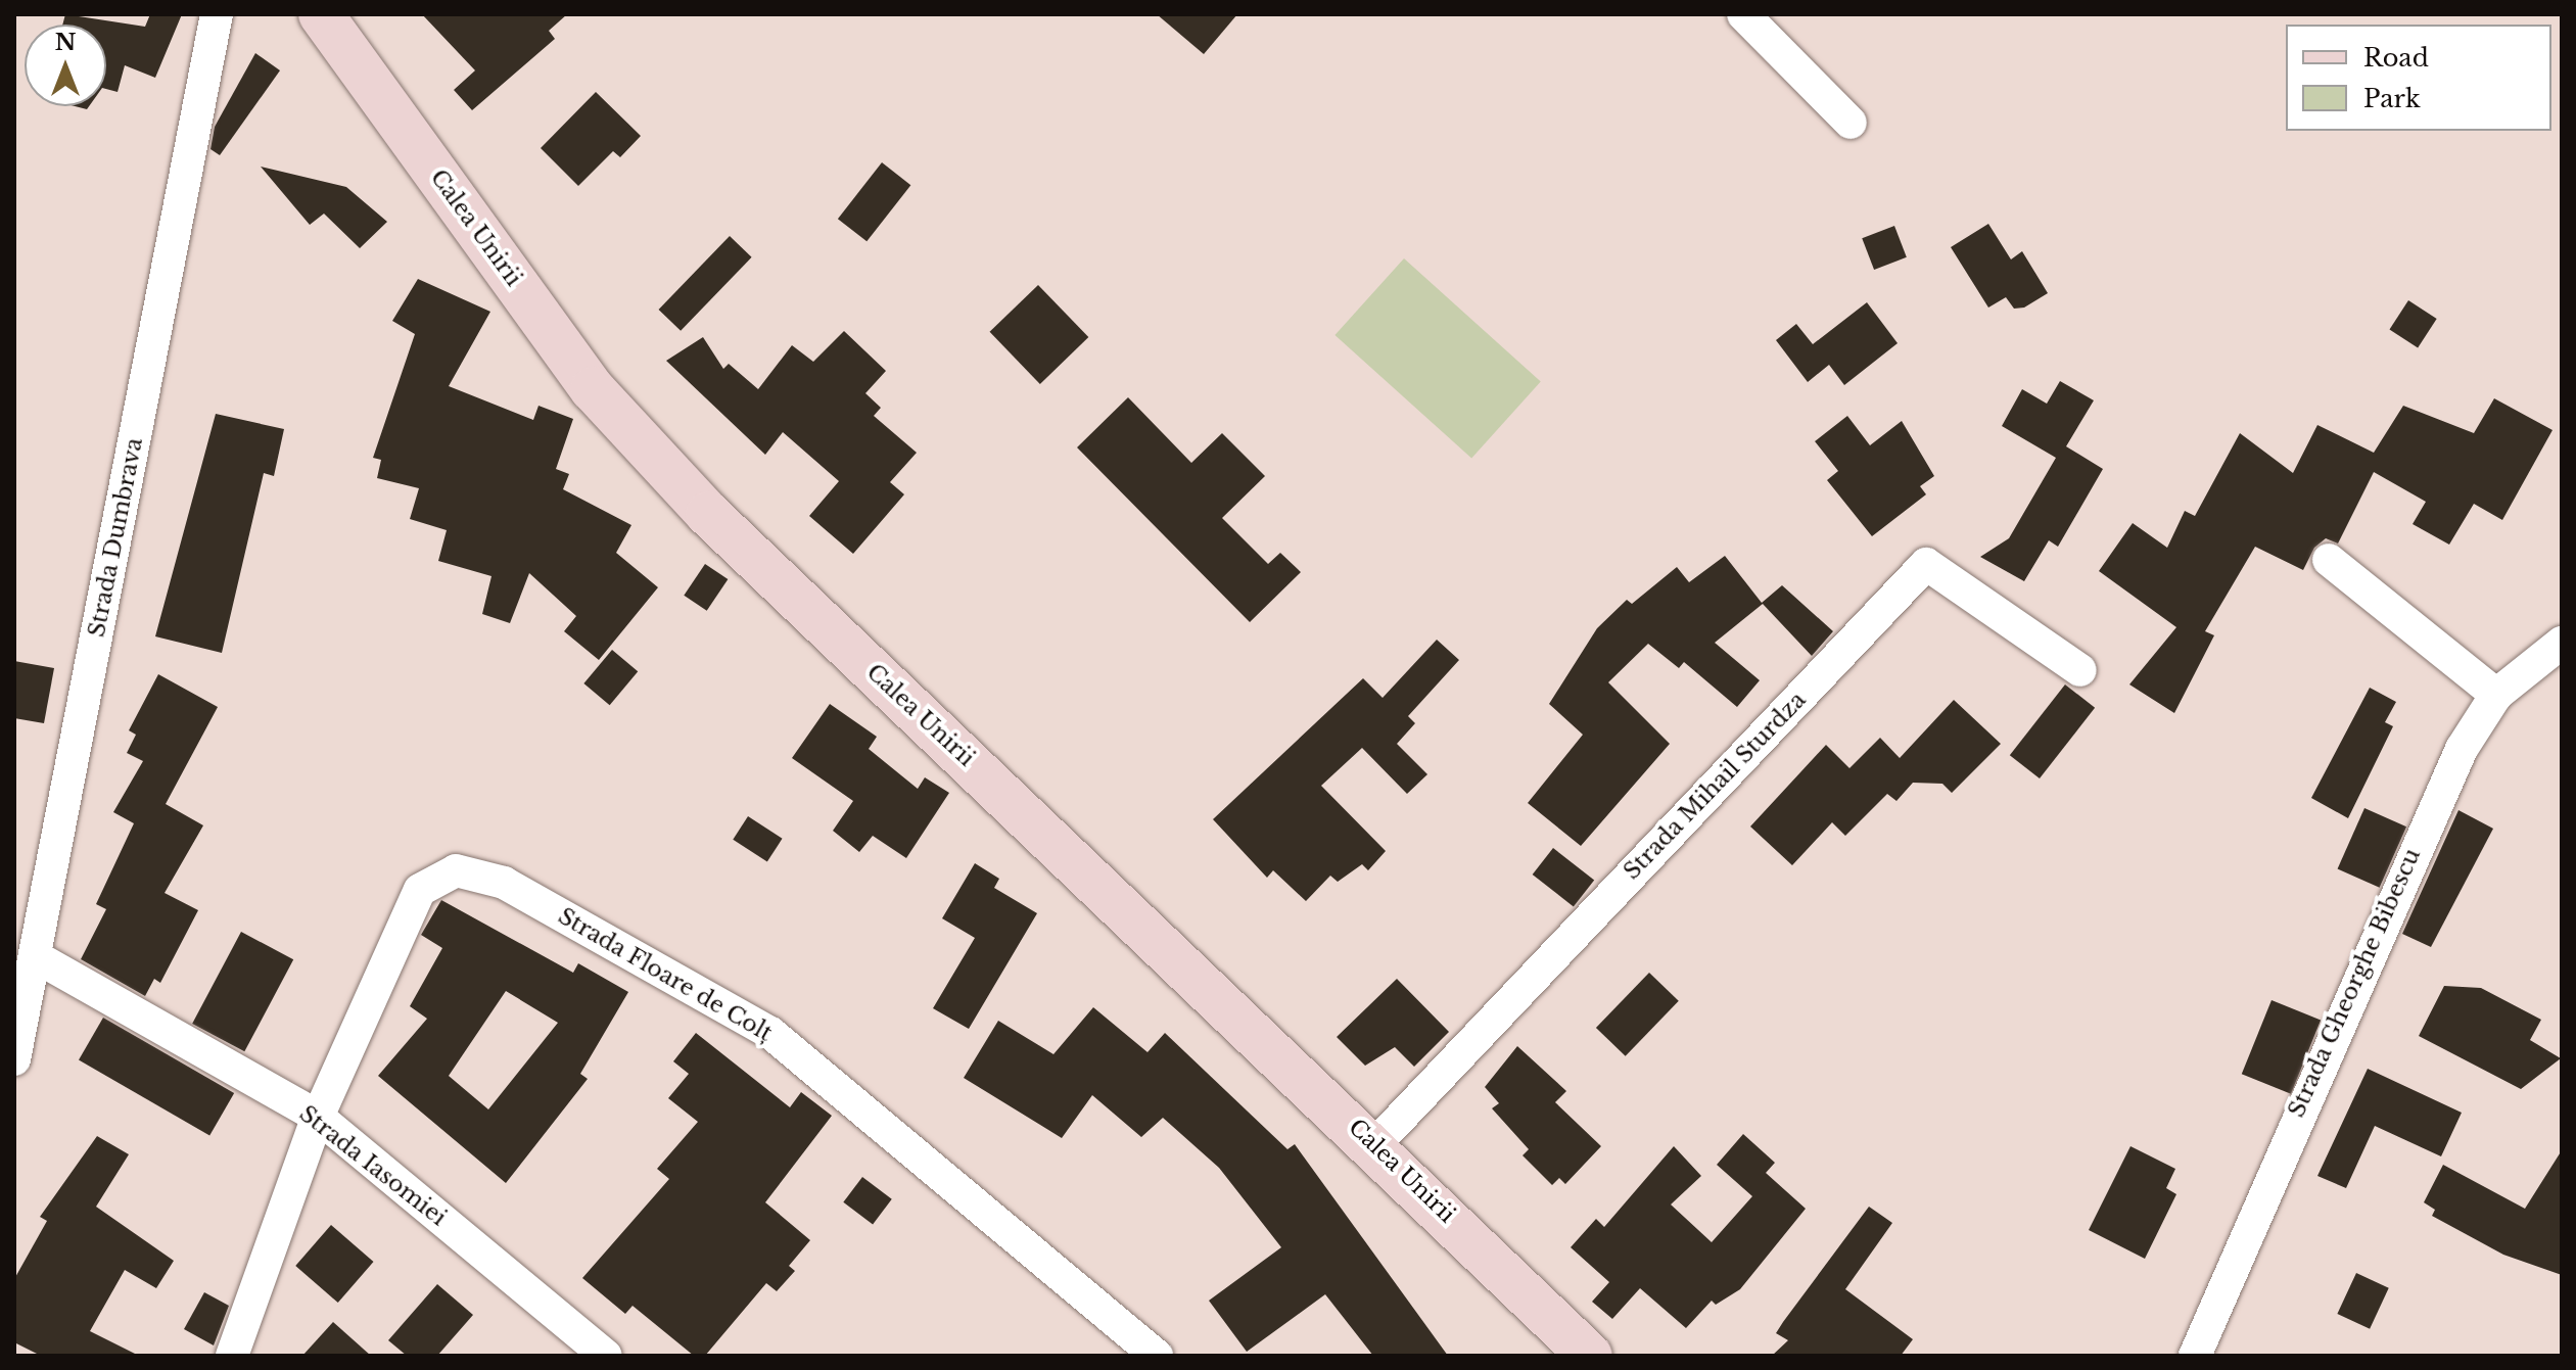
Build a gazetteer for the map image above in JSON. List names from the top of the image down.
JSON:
{
  "streets": {
    "main road": ["Calea Unirii"],
    "street": [
      "Strada Dumbrava",
      "Strada Mihail Sturdza",
      "Strada Floare de Colț",
      "Strada Gheorghe Bibescu",
      "Strada Iasomiei"
    ]
  },
  "crossings": [
    ["Calea Unirii", "Strada Mihail Sturdza"],
    ["Strada Dumbrava", "Strada Iasomiei"],
    ["Strada Floare de Colț", "Strada Iasomiei"]
  ],
  "legend": ["Road", "Park"],
  "north": "top"
}
